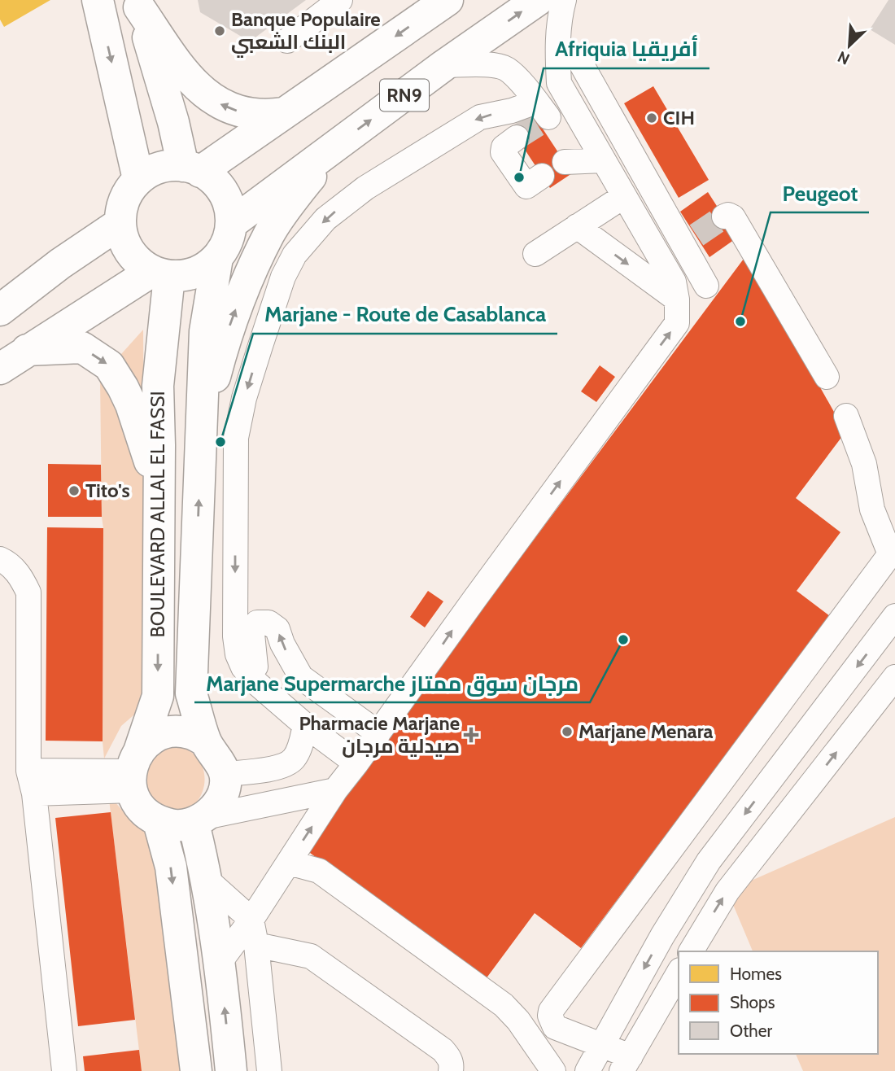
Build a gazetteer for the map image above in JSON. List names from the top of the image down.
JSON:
{
  "streets": {
    "main road": ["RN9", "BOULEVARD ALLAL EL FASSI"]
  },
  "crossings": [
    ["RN9", "BOULEVARD ALLAL EL FASSI"]
  ],
  "places": {
    "other": [
      "Banque Populaire البنك الشعبي",
      "CIH",
      "Afriquia أفريقيا",
      "Peugeot",
      "Marjane - Route de Casablanca",
      "Tito's",
      "Marjane Supermarche مرجان سوق ممتاز",
      "Marjane Menara"
    ],
    "health": ["Pharmacie Marjane صيدلية مرجان"]
  },
  "legend": ["Homes", "Shops", "Other"],
  "north": "bottom left"
}
